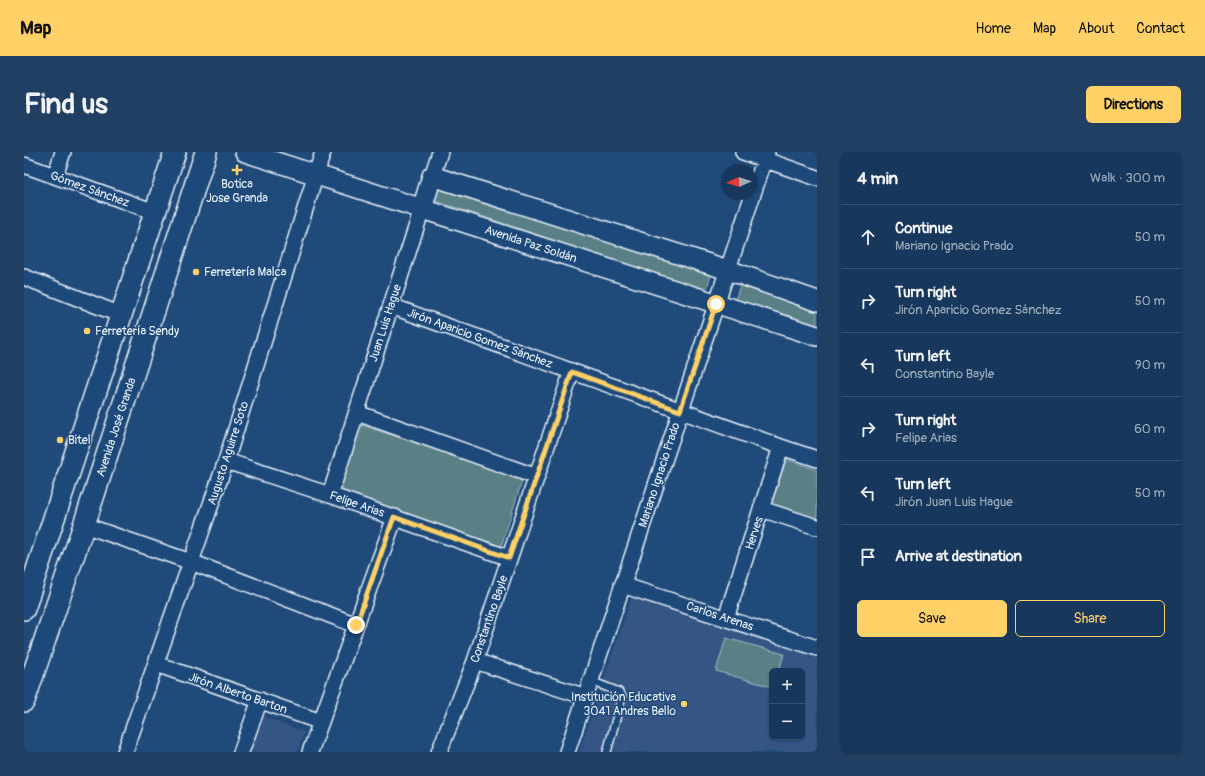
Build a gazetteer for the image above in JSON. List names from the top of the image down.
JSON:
{
  "streets": {
    "main road": ["Avenida José Granda"],
    "street": [
      "Gómez Sánchez",
      "Avenida Paz Soldán",
      "Juan Luis Hague",
      "Jirón Aparicio Gomez Sánchez",
      "Augusto Aguirre Soto",
      "Mariano Ignacio Prado",
      "Felipe Arias",
      "Herves",
      "Carlos Arenas",
      "Constantino Bayle",
      "Jirón Alberto Barton"
    ]
  },
  "crossings": [
    ["Avenida Paz Soldán", "Juan Luis Hague"],
    ["Avenida Paz Soldán", "Augusto Aguirre Soto"],
    ["Avenida Paz Soldán", "Mariano Ignacio Prado"],
    ["Juan Luis Hague", "Jirón Aparicio Gomez Sánchez"],
    ["Juan Luis Hague", "Felipe Arias"],
    ["Jirón Aparicio Gomez Sánchez", "Mariano Ignacio Prado"],
    ["Jirón Aparicio Gomez Sánchez", "Herves"],
    ["Jirón Aparicio Gomez Sánchez", "Constantino Bayle"],
    ["Augusto Aguirre Soto", "Felipe Arias"],
    ["Augusto Aguirre Soto", "Jirón Alberto Barton"],
    ["Mariano Ignacio Prado", "Carlos Arenas"],
    ["Felipe Arias", "Constantino Bayle"],
    ["Herves", "Carlos Arenas"]
  ],
  "places": {
    "health": ["Botica Jose Granda"],
    "other": [
      "Ferretería Malca",
      "Ferretería Sendy",
      "Bitel",
      "Institución Educativa 3041 Andres Bello"
    ]
  },
  "north": "left",
  "page": {
    "header": "Map",
    "nav": [
      "Home",
      "Map",
      "About",
      "Contact"
    ],
    "buttons": [
      "Directions",
      ["Save", "Share"]
    ],
    "title": "Find us",
    "heading": ["4 min", "Walk · 300 m"],
    "list": [
      ["Continue", "Mariano Ignacio Prado", "50 m"],
      ["Turn right", "Jirón Aparicio Gomez Sánchez", "50 m"],
      ["Turn left", "Constantino Bayle", "90 m"],
      ["Turn right", "Felipe Arias", "60 m"],
      ["Turn left", "Jirón Juan Luis Hague", "50 m"],
      "Arrive at destination"
    ],
    "map_buttons": ["+", "−"]
  }
}
